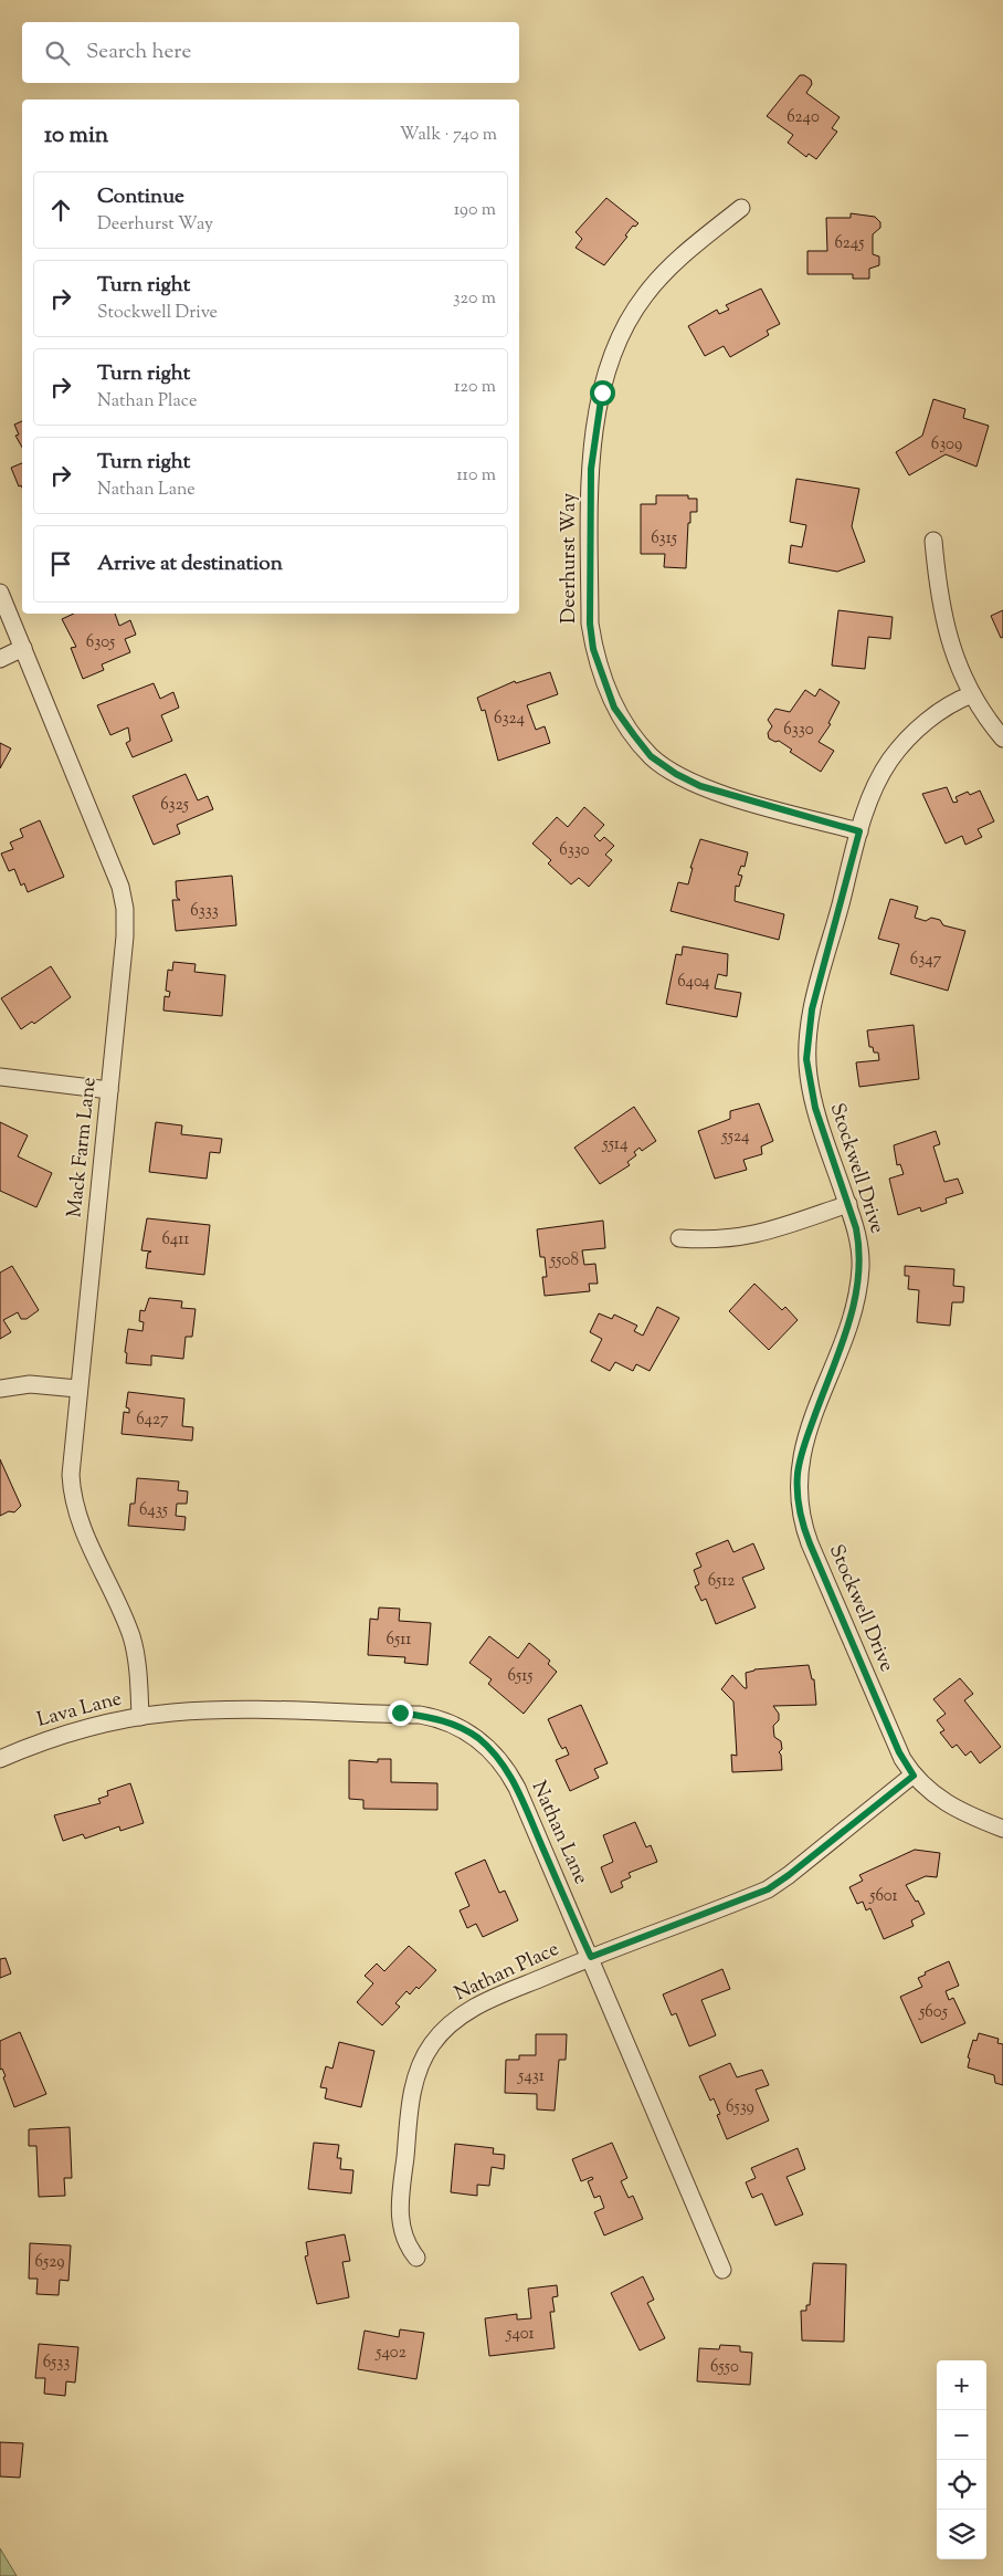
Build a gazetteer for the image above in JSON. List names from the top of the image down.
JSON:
{
  "streets": {
    "street": [
      "Deerhurst Way",
      "Mack Farm Lane",
      "Stockwell Drive",
      "Lava Lane",
      "Nathan Lane",
      "Nathan Place"
    ]
  },
  "crossings": [
    ["Deerhurst Way", "Stockwell Drive"],
    ["Mack Farm Lane", "Lava Lane"],
    ["Mack Farm Lane", "Nathan Lane"],
    ["Stockwell Drive", "Nathan Place"],
    ["Lava Lane", "Nathan Lane"],
    ["Nathan Lane", "Nathan Place"]
  ],
  "house_numbers": [
    "6240",
    "6245",
    "6309",
    "6315",
    "6305",
    "6324",
    "6330",
    "6325",
    "6330",
    "6333",
    "6347",
    "6404",
    "5524",
    "5514",
    "6411",
    "5508",
    "6427",
    "6435",
    "6512",
    "6511",
    "6515",
    "5601",
    "5605",
    "5431",
    "6539",
    "6529",
    "5401",
    "5402",
    "6533",
    "6550"
  ],
  "page": {
    "search": "Search here",
    "heading": ["10 min", "Walk · 740 m"],
    "list": [
      ["Continue", "Deerhurst Way", "190 m"],
      ["Turn right", "Stockwell Drive", "320 m"],
      ["Turn right", "Nathan Place", "120 m"],
      ["Turn right", "Nathan Lane", "110 m"],
      "Arrive at destination"
    ],
    "map_buttons": ["+", "−"]
  }
}
